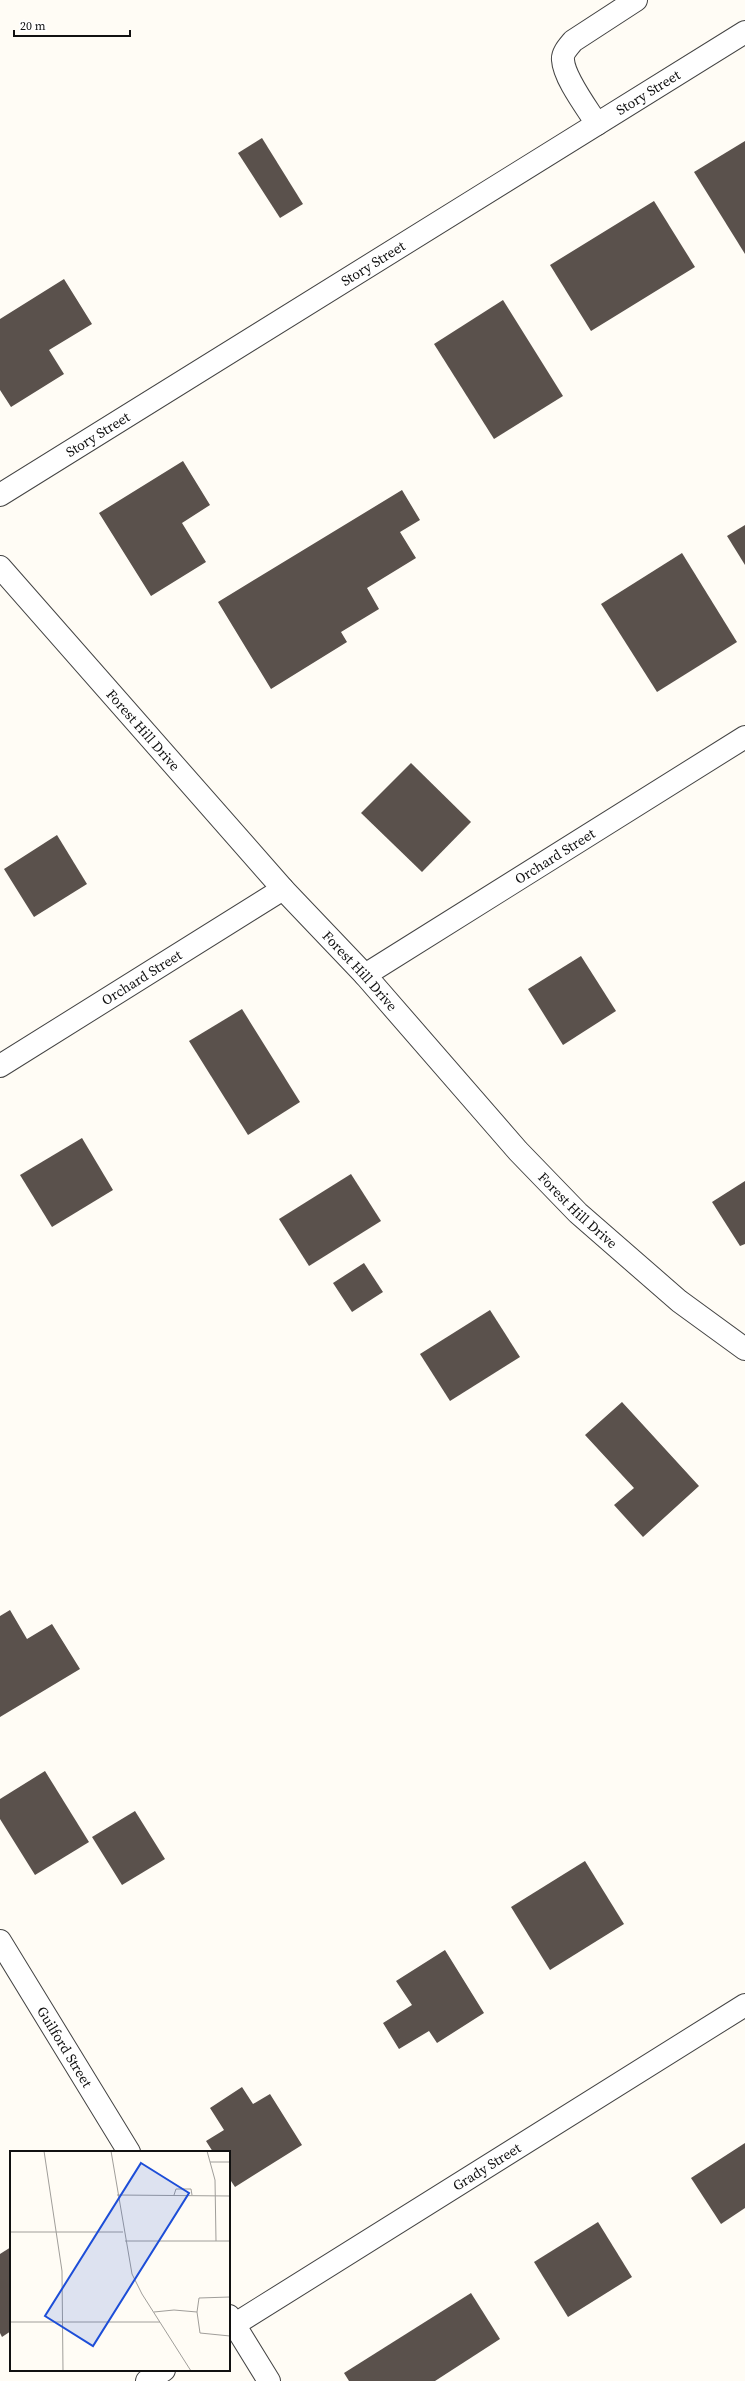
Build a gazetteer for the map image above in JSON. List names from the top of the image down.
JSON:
{
  "streets": {
    "street": [
      "Story Street",
      "Forest Hill Drive",
      "Orchard Street",
      "Guilford Street",
      "Grady Street"
    ]
  },
  "crossings": [
    ["Forest Hill Drive", "Orchard Street"]
  ],
  "scale_bar": "20 m"
}
